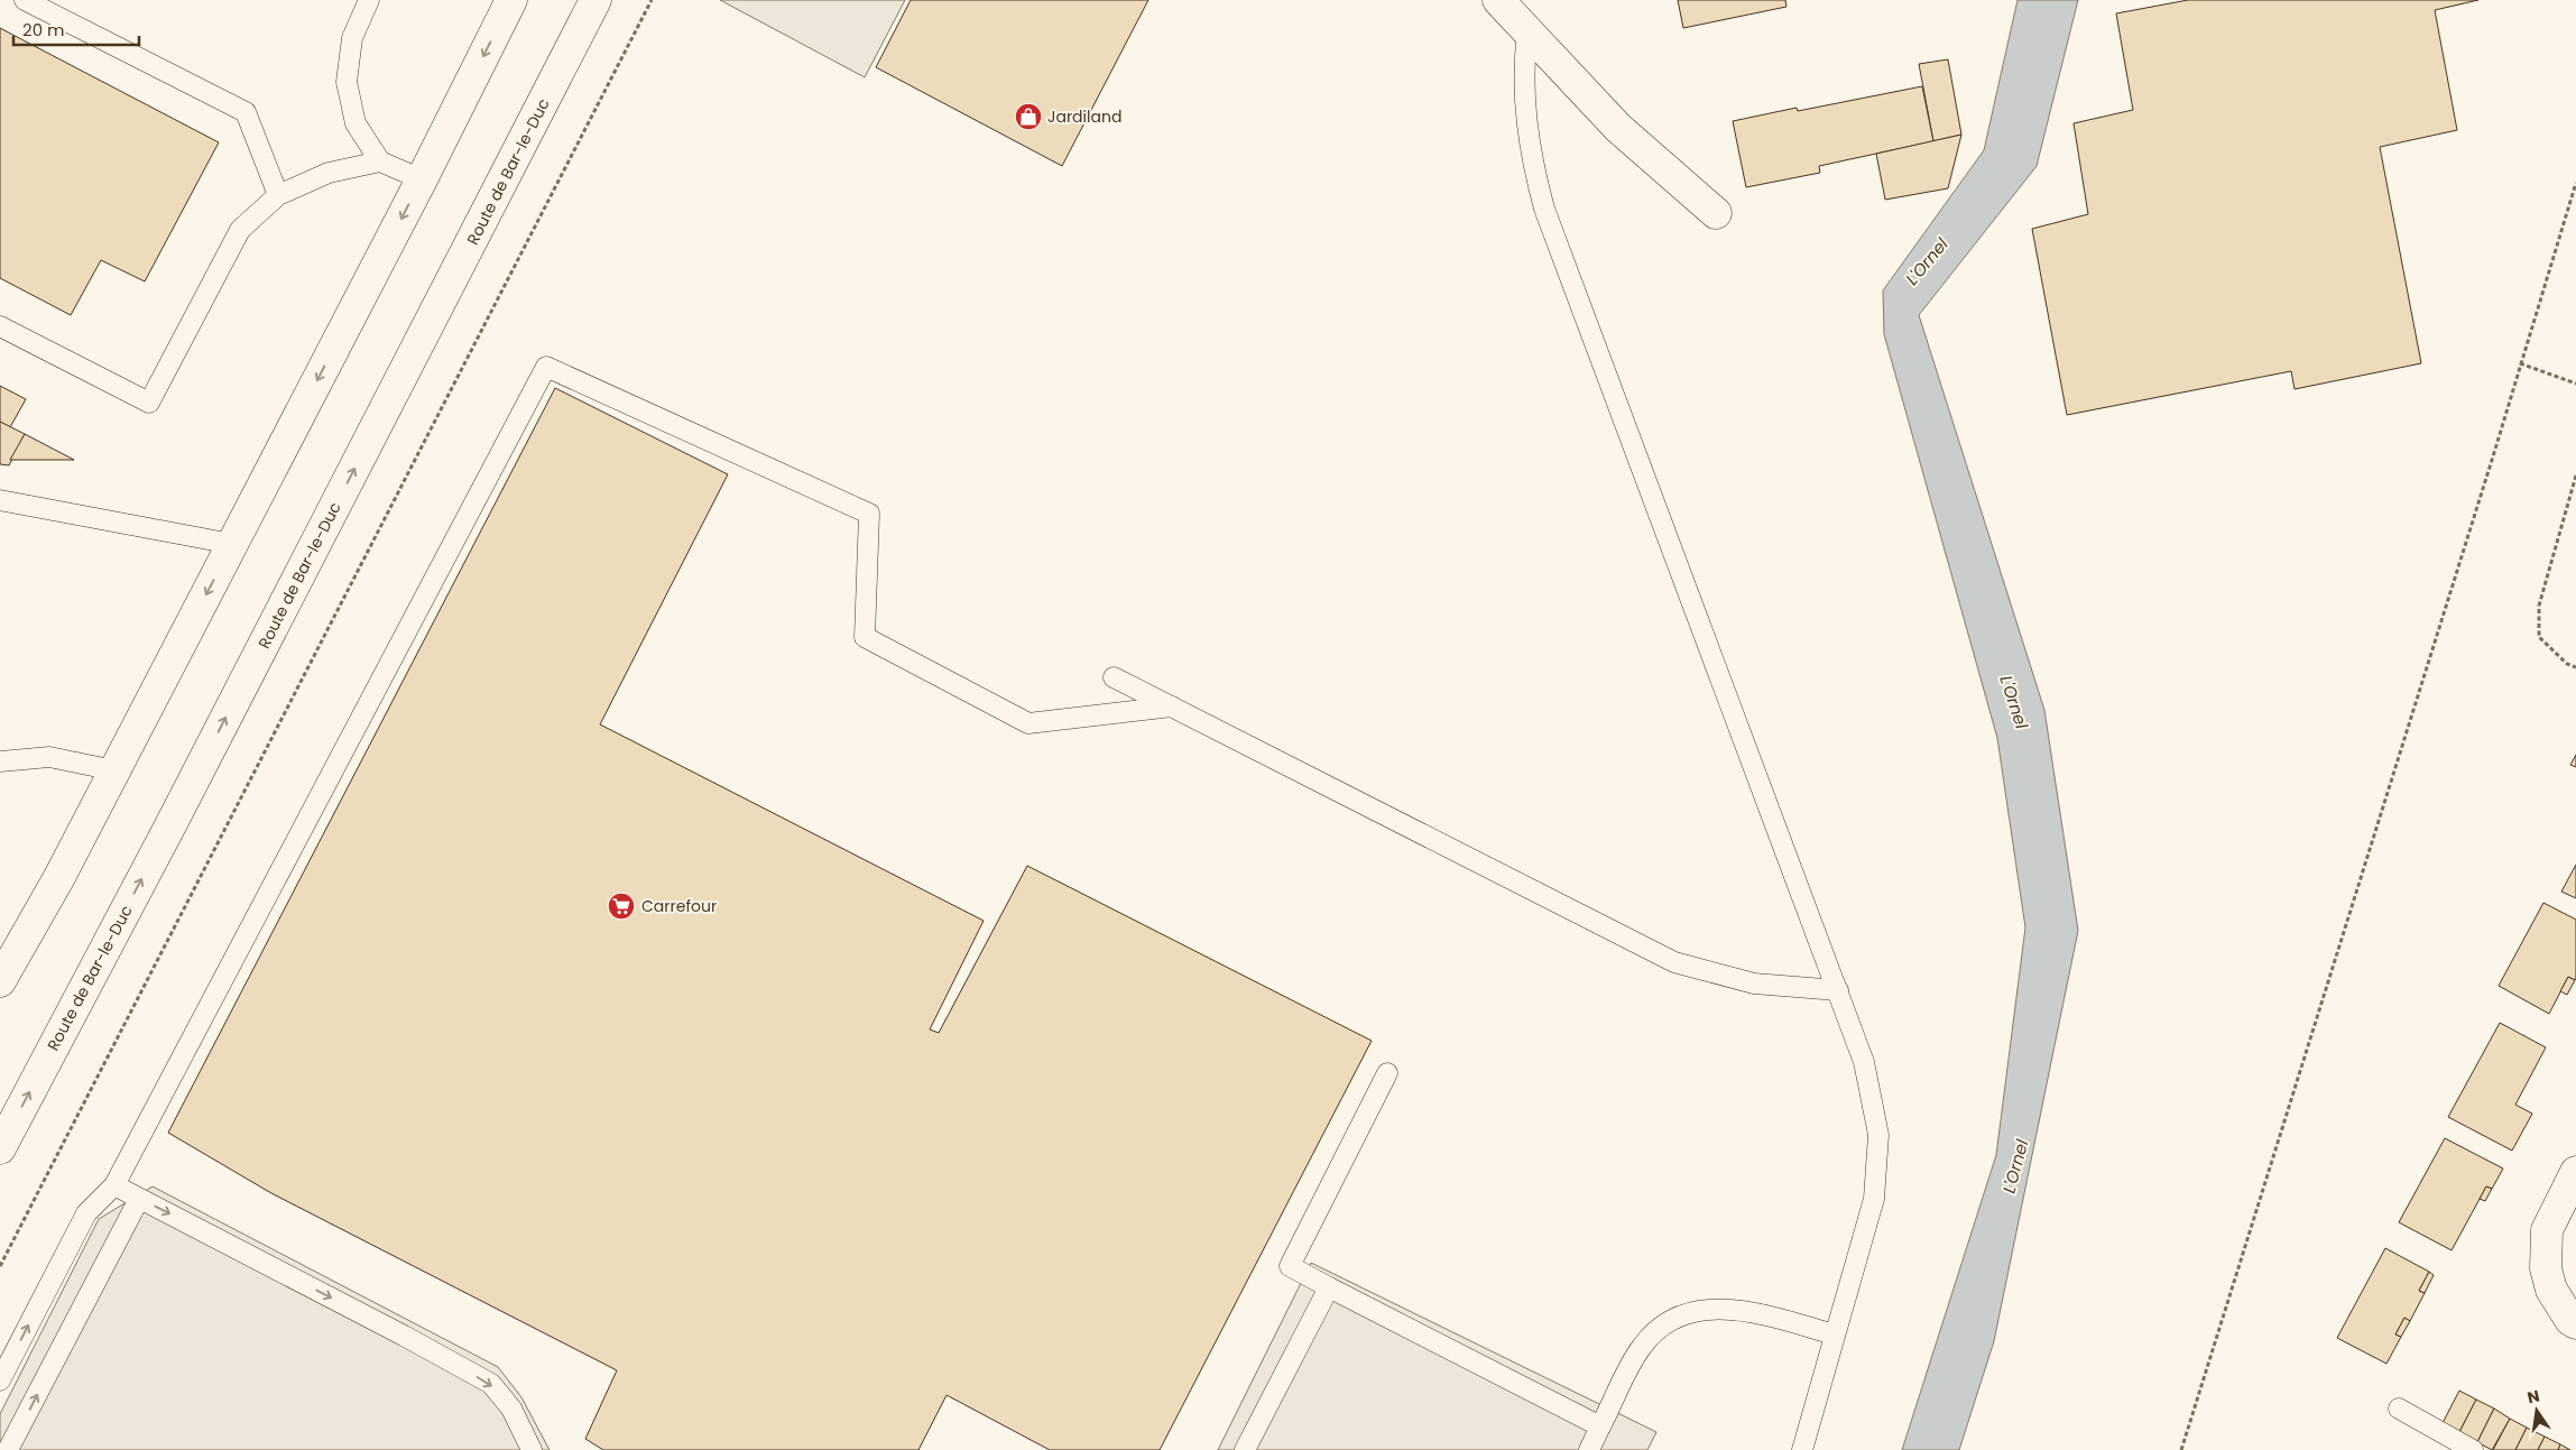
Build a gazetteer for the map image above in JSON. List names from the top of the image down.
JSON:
{
  "streets": {
    "main road": ["Route de Bar-le-Duc"]
  },
  "water": ["L'Ornel"],
  "places": {
    "shop": ["Jardiland"],
    "supermarket": ["Carrefour"]
  },
  "scale_bar": "20 m",
  "north": "top"
}
